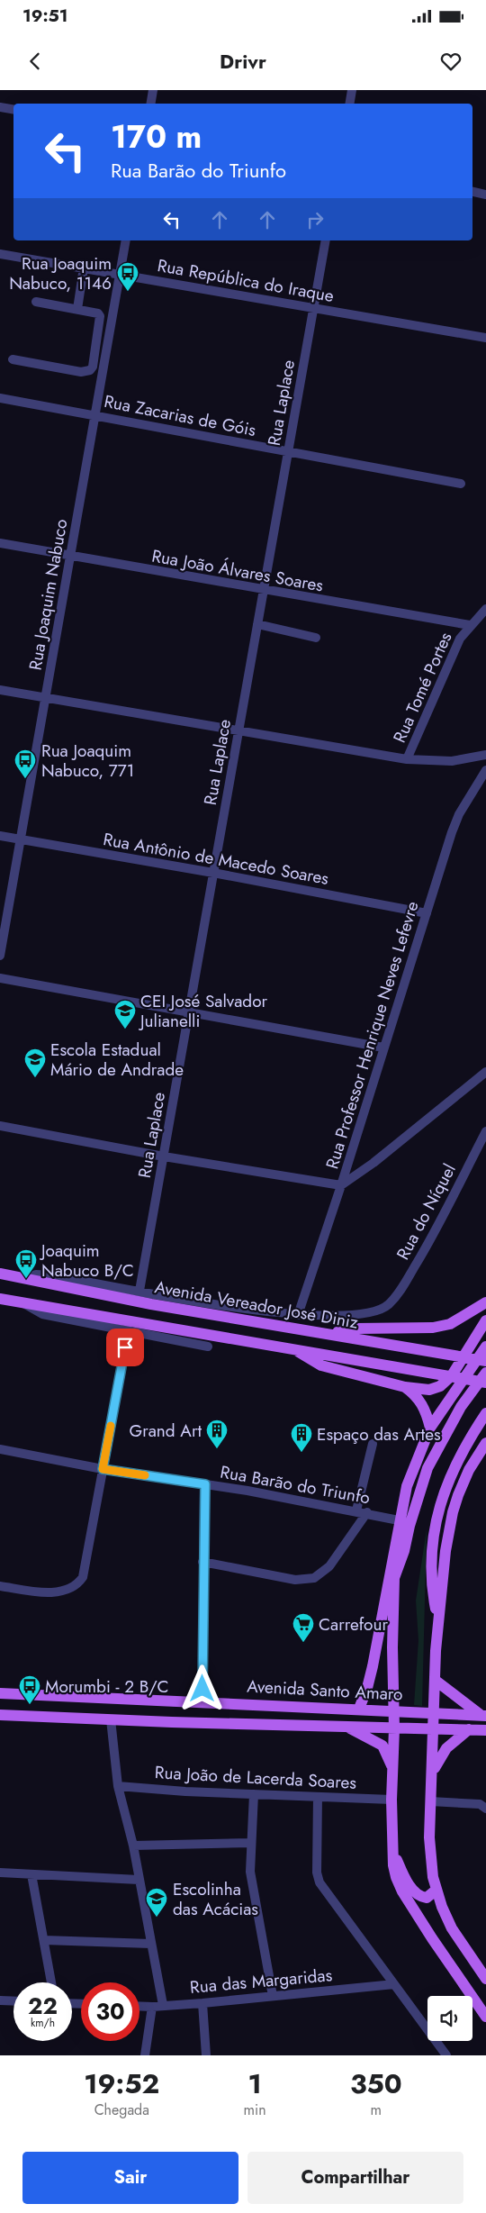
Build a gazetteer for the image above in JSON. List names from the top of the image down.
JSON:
{
  "streets": {
    "main road": ["Avenida Vereador José Diniz", "Avenida Santo Amaro"],
    "street": [
      "Rua República do Iraque",
      "Rua Laplace",
      "Rua Zacarias de Góis",
      "Rua João Álvares Soares",
      "Rua Joaquim Nabuco",
      "Rua Tomé Portes",
      "Rua Antônio de Macedo Soares",
      "Rua Professor Henrique Neves Lefevre",
      "Rua do Níquel",
      "Rua Barão do Triunfo",
      "Rua João de Lacerda Soares",
      "Rua das Margaridas"
    ]
  },
  "crossings": [
    ["Rua República do Iraque", "Rua Laplace"],
    ["Rua República do Iraque", "Rua Joaquim Nabuco"],
    ["Rua Laplace", "Rua Zacarias de Góis"],
    ["Rua Laplace", "Rua João Álvares Soares"],
    ["Rua Laplace", "Rua Antônio de Macedo Soares"],
    ["Rua Laplace", "Avenida Vereador José Diniz"],
    ["Rua Zacarias de Góis", "Rua Joaquim Nabuco"],
    ["Rua João Álvares Soares", "Rua Joaquim Nabuco"],
    ["Rua João Álvares Soares", "Rua Tomé Portes"],
    ["Rua Joaquim Nabuco", "Rua Antônio de Macedo Soares"],
    ["Rua Antônio de Macedo Soares", "Rua Professor Henrique Neves Lefevre"],
    ["Rua Professor Henrique Neves Lefevre", "Avenida Vereador José Diniz"],
    ["Rua do Níquel", "Avenida Vereador José Diniz"]
  ],
  "places": {
    "bus stop": [
      "Rua Joaquim Nabuco, 1146",
      "Rua Joaquim Nabuco, 771",
      "Joaquim Nabuco B/C",
      "Morumbi - 2 B/C"
    ],
    "school or university": ["CEI José Salvador Julianelli", "Escola Estadual Mário de Andrade", "Escolinha das Acácias"],
    "building": ["Grand Art", "Espaço das Artes"],
    "supermarket": ["Carrefour"]
  },
  "page": {
    "status": "19:51",
    "header": "Drivr",
    "turn": ["170 m", "Rua Barão do Triunfo"],
    "speed": "22 km/h",
    "limit": "30",
    "eta": [
      "19:52",
      "Chegada",
      "1",
      "min",
      "350",
      "m"
    ],
    "buttons": ["Sair", "Compartilhar"]
  }
}
